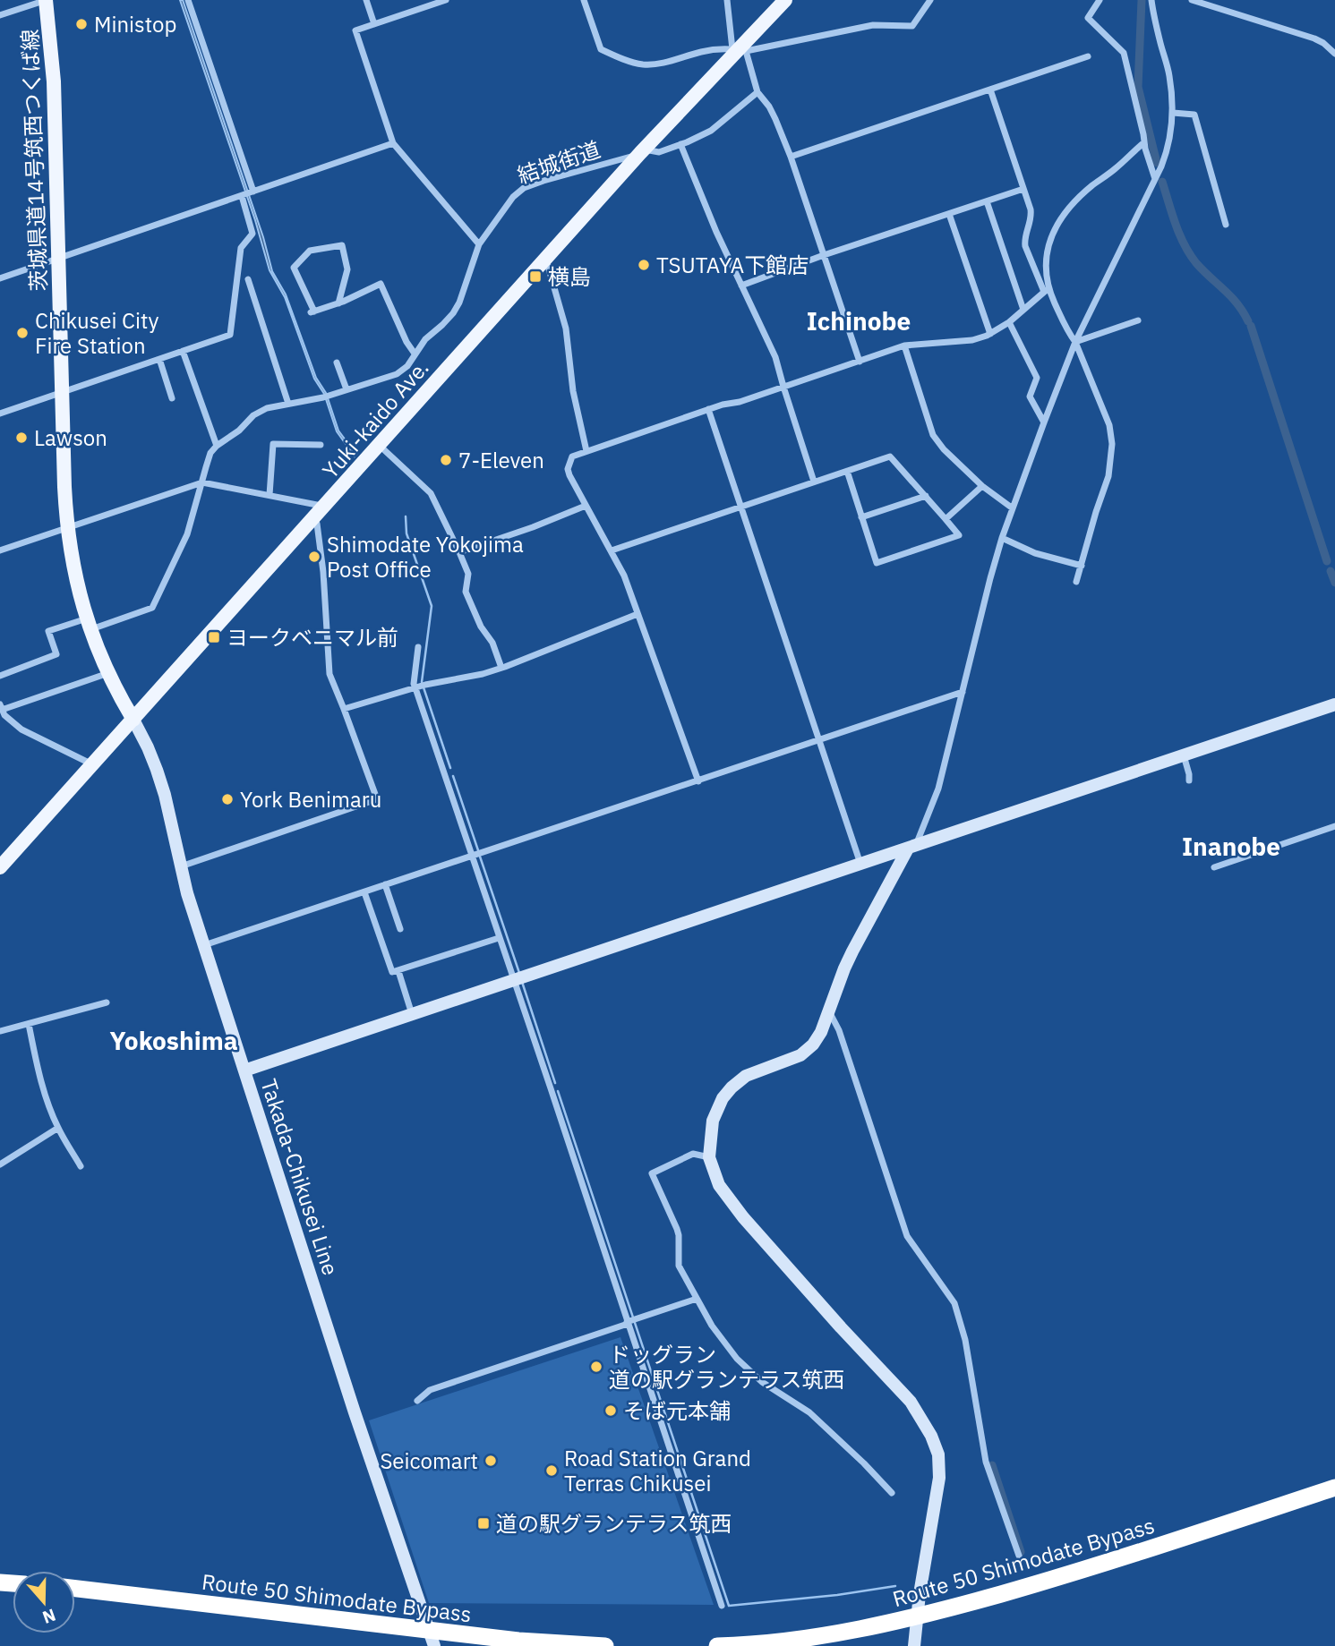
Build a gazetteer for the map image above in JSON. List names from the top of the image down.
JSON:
{
  "streets": {
    "highway": ["Route 50 Shimodate Bypass"],
    "main road": ["茨城県道14号筑西つくば線", "Yuki-kaido Ave."],
    "street": ["結城街道", "Takada-Chikusei Line"]
  },
  "crossings": [
    ["茨城県道14号筑西つくば線", "Yuki-kaido Ave."],
    ["茨城県道14号筑西つくば線", "Takada-Chikusei Line"],
    ["結城街道", "Yuki-kaido Ave."],
    ["Yuki-kaido Ave.", "Takada-Chikusei Line"],
    ["Takada-Chikusei Line", "Route 50 Shimodate Bypass"]
  ],
  "districts": ["Ichinobe", "Inanobe", "Yokoshima"],
  "places": {
    "other": [
      "Ministop",
      "TSUTAYA下館店",
      "Chikusei City Fire Station",
      "Lawson",
      "7-Eleven",
      "Shimodate Yokojima Post Office",
      "York Benimaru",
      "ドッグラン 道の駅グランテラス筑西",
      "そば元本舗",
      "Seicomart",
      "Road Station Grand Terras Chikusei"
    ],
    "transit": ["横島", "ヨークベニマル前", "道の駅グランテラス筑西"]
  },
  "north": "bottom"
}
